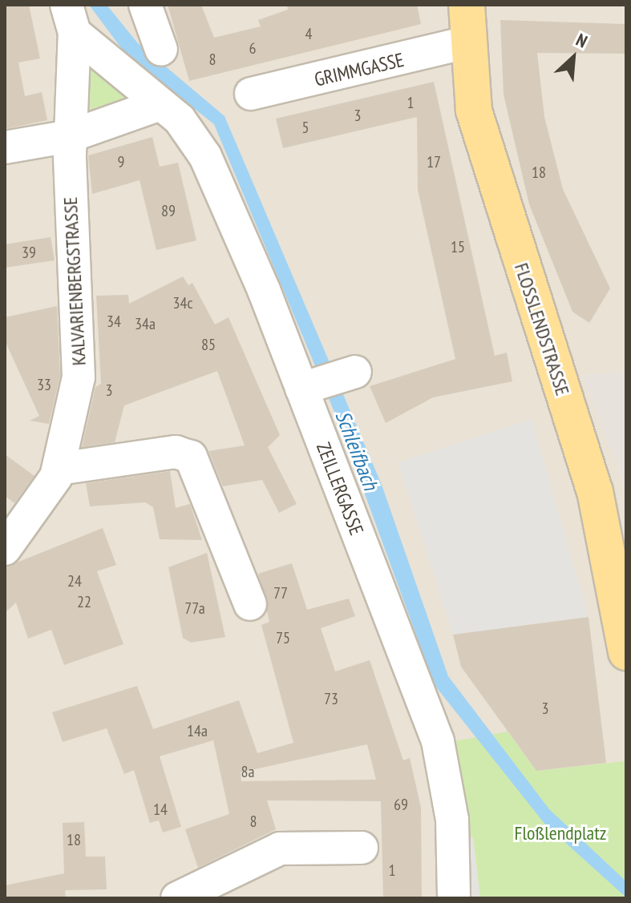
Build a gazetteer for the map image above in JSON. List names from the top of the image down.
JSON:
{
  "streets": {
    "main road": ["FLOSSLENDSTRASSE"],
    "street": ["GRIMMGASSE", "KALVARIENBERGSTRASSE", "ZEILLERGASSE"]
  },
  "crossings": [
    ["GRIMMGASSE", "FLOSSLENDSTRASSE"],
    ["KALVARIENBERGSTRASSE", "ZEILLERGASSE"]
  ],
  "water": ["Schleifbach"],
  "parks": ["Floßlendplatz"],
  "house_numbers": [
    "4",
    "6",
    "8",
    "1",
    "3",
    "5",
    "9",
    "17",
    "18",
    "89",
    "15",
    "39",
    "34c",
    "34",
    "34a",
    "85",
    "33",
    "3",
    "24",
    "77",
    "22",
    "77a",
    "75",
    "73",
    "3",
    "14a",
    "8a",
    "69",
    "14",
    "8",
    "18",
    "1"
  ],
  "north": "top right"
}
